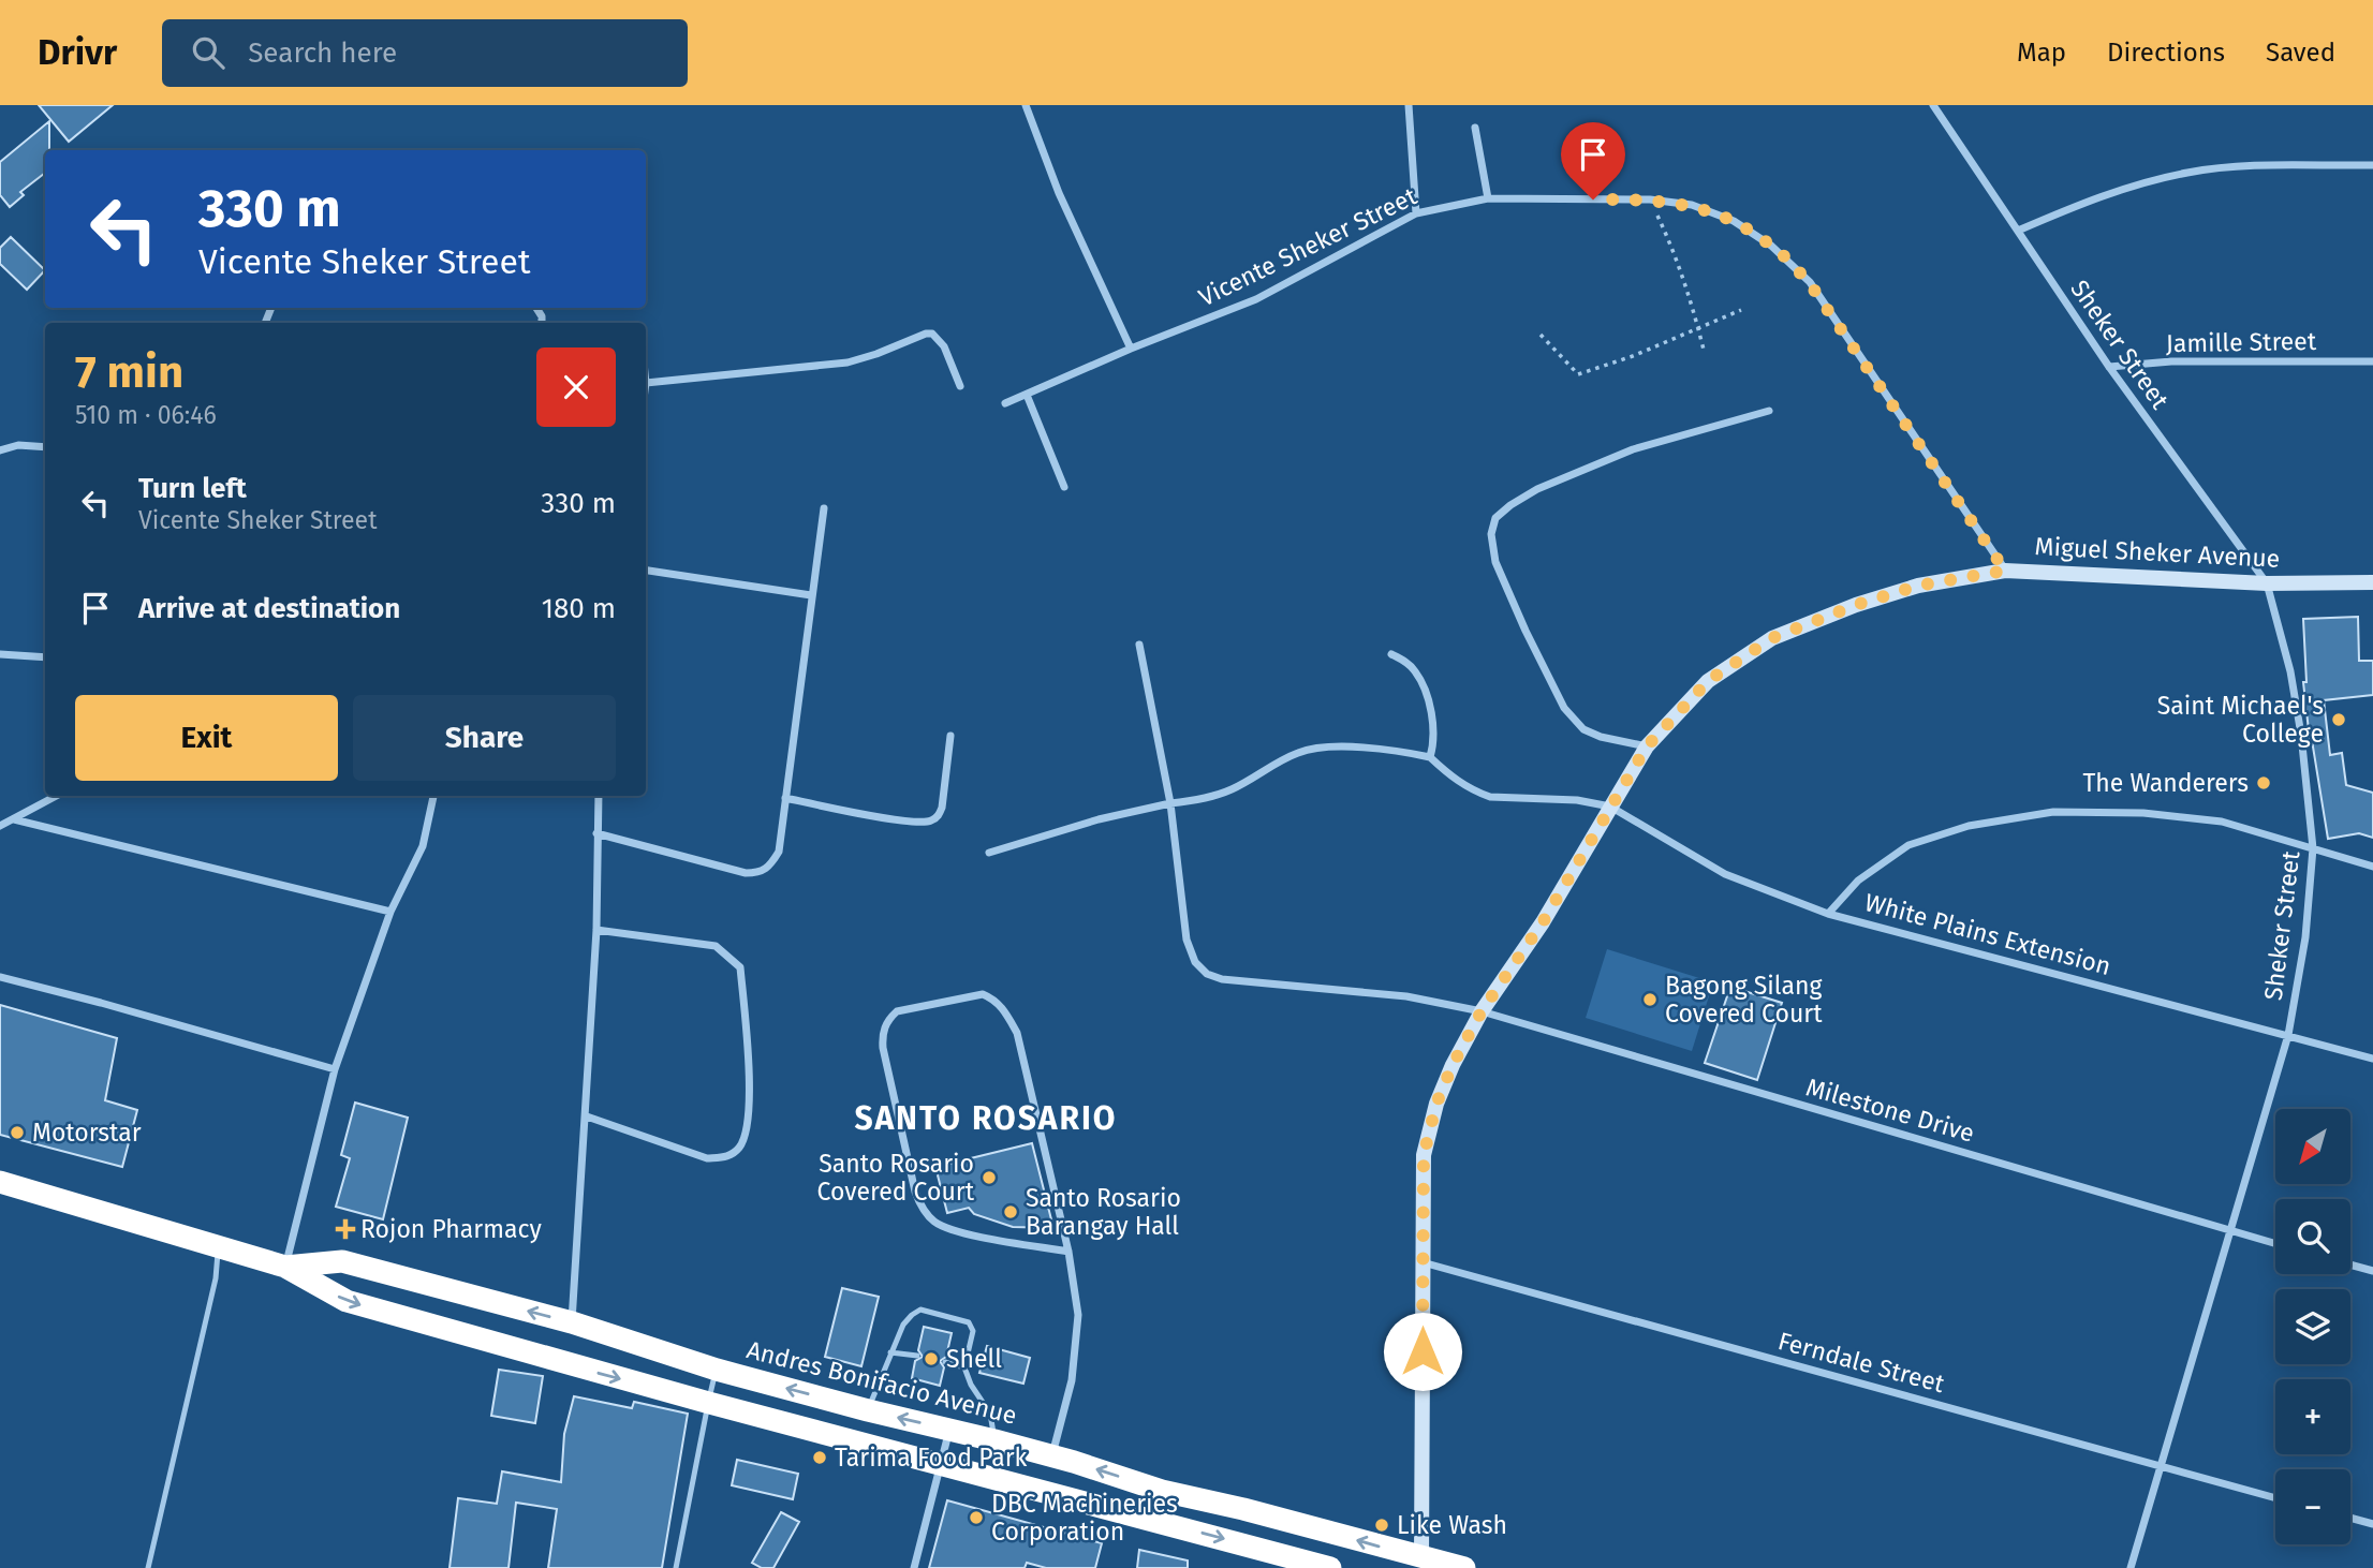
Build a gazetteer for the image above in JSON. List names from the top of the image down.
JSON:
{
  "streets": {
    "highway": ["Andres Bonifacio Avenue"],
    "street": [
      "Vicente Sheker Street",
      "Jamille Street",
      "Sheker Street",
      "Miguel Sheker Avenue",
      "White Plains Extension",
      "Milestone Drive",
      "Ferndale Street"
    ]
  },
  "crossings": [
    ["Vicente Sheker Street", "Miguel Sheker Avenue"],
    ["Jamille Street", "Sheker Street"],
    ["Sheker Street", "Miguel Sheker Avenue"],
    ["Sheker Street", "White Plains Extension"],
    ["Sheker Street", "Milestone Drive"],
    ["Sheker Street", "Ferndale Street"],
    ["Miguel Sheker Avenue", "White Plains Extension"],
    ["Miguel Sheker Avenue", "Milestone Drive"],
    ["Miguel Sheker Avenue", "Ferndale Street"],
    ["Miguel Sheker Avenue", "Andres Bonifacio Avenue"]
  ],
  "districts": ["SANTO ROSARIO"],
  "places": {
    "other": [
      "Saint Michael's College",
      "The Wanderers",
      "Bagong Silang Covered Court",
      "Motorstar",
      "Santo Rosario Covered Court",
      "Santo Rosario Barangay Hall",
      "Shell",
      "Tarima Food Park",
      "DBC Machineries Corporation",
      "Like Wash"
    ],
    "health": ["Rojon Pharmacy"]
  },
  "north": "bottom left",
  "page": {
    "header": "Drivr",
    "search": "Search here",
    "nav": ["Map", "Directions", "Saved"],
    "turn": ["330 m", "Vicente Sheker Street"],
    "heading": ["7 min", "510 m · 06:46"],
    "list": [
      {
        "name": "Turn left",
        "note": "Vicente Sheker Street",
        "value": "330 m"
      },
      {
        "name": "Arrive at destination",
        "value": "180 m"
      }
    ],
    "buttons": ["Exit", "Share"],
    "map_buttons": ["+", "−"]
  }
}
